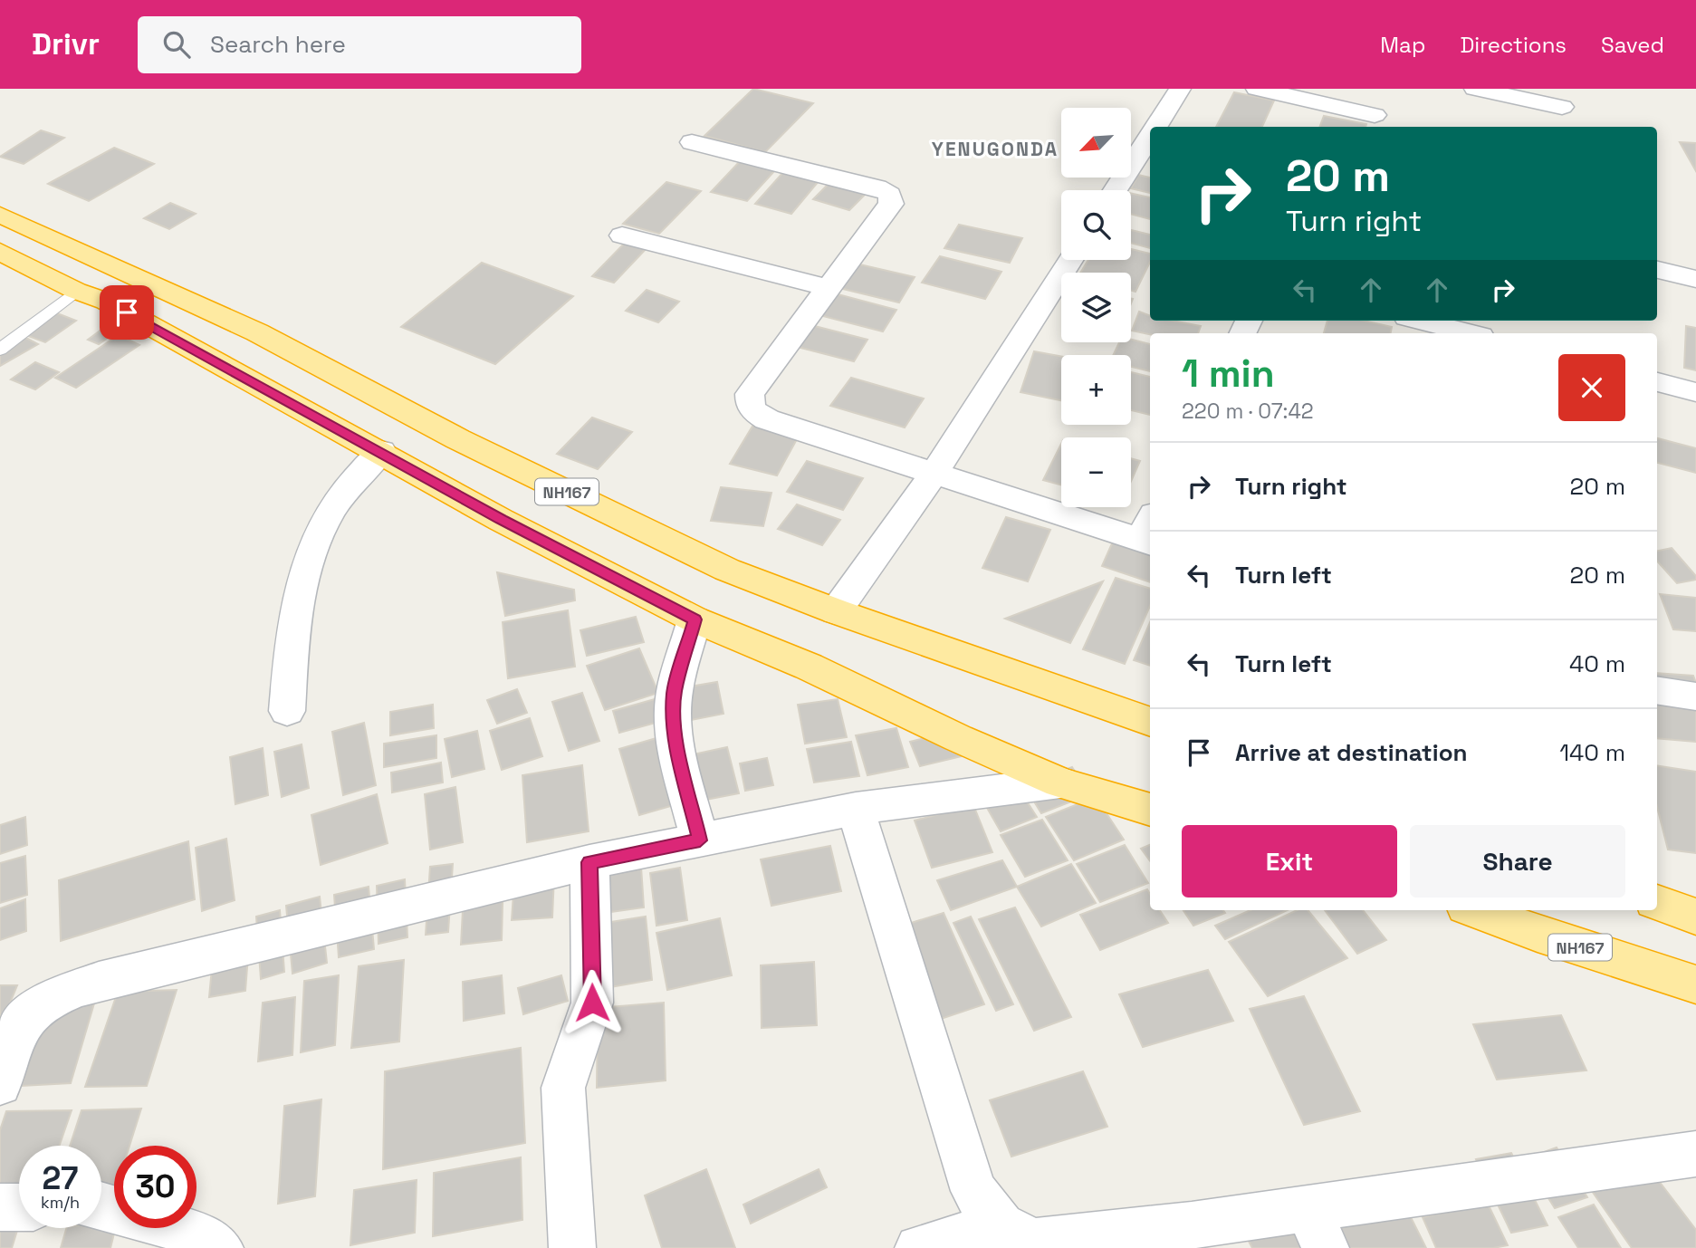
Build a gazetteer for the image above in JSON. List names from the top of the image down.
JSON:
{
  "streets": {
    "highway": ["NH167"]
  },
  "districts": ["YENUGONDA"],
  "north": "bottom left",
  "page": {
    "header": "Drivr",
    "search": "Search here",
    "nav": ["Map", "Directions", "Saved"],
    "map_buttons": ["+", "−"],
    "turn": ["20 m", "Turn right"],
    "heading": ["1 min", "220 m · 07:42"],
    "list": [
      {
        "name": "Turn right",
        "value": "20 m"
      },
      {
        "name": "Turn left",
        "value": "20 m"
      },
      {
        "name": "Turn left",
        "value": "40 m"
      },
      {
        "name": "Arrive at destination",
        "value": "140 m"
      }
    ],
    "buttons": ["Exit", "Share"],
    "speed": "27 km/h",
    "limit": "30"
  }
}
